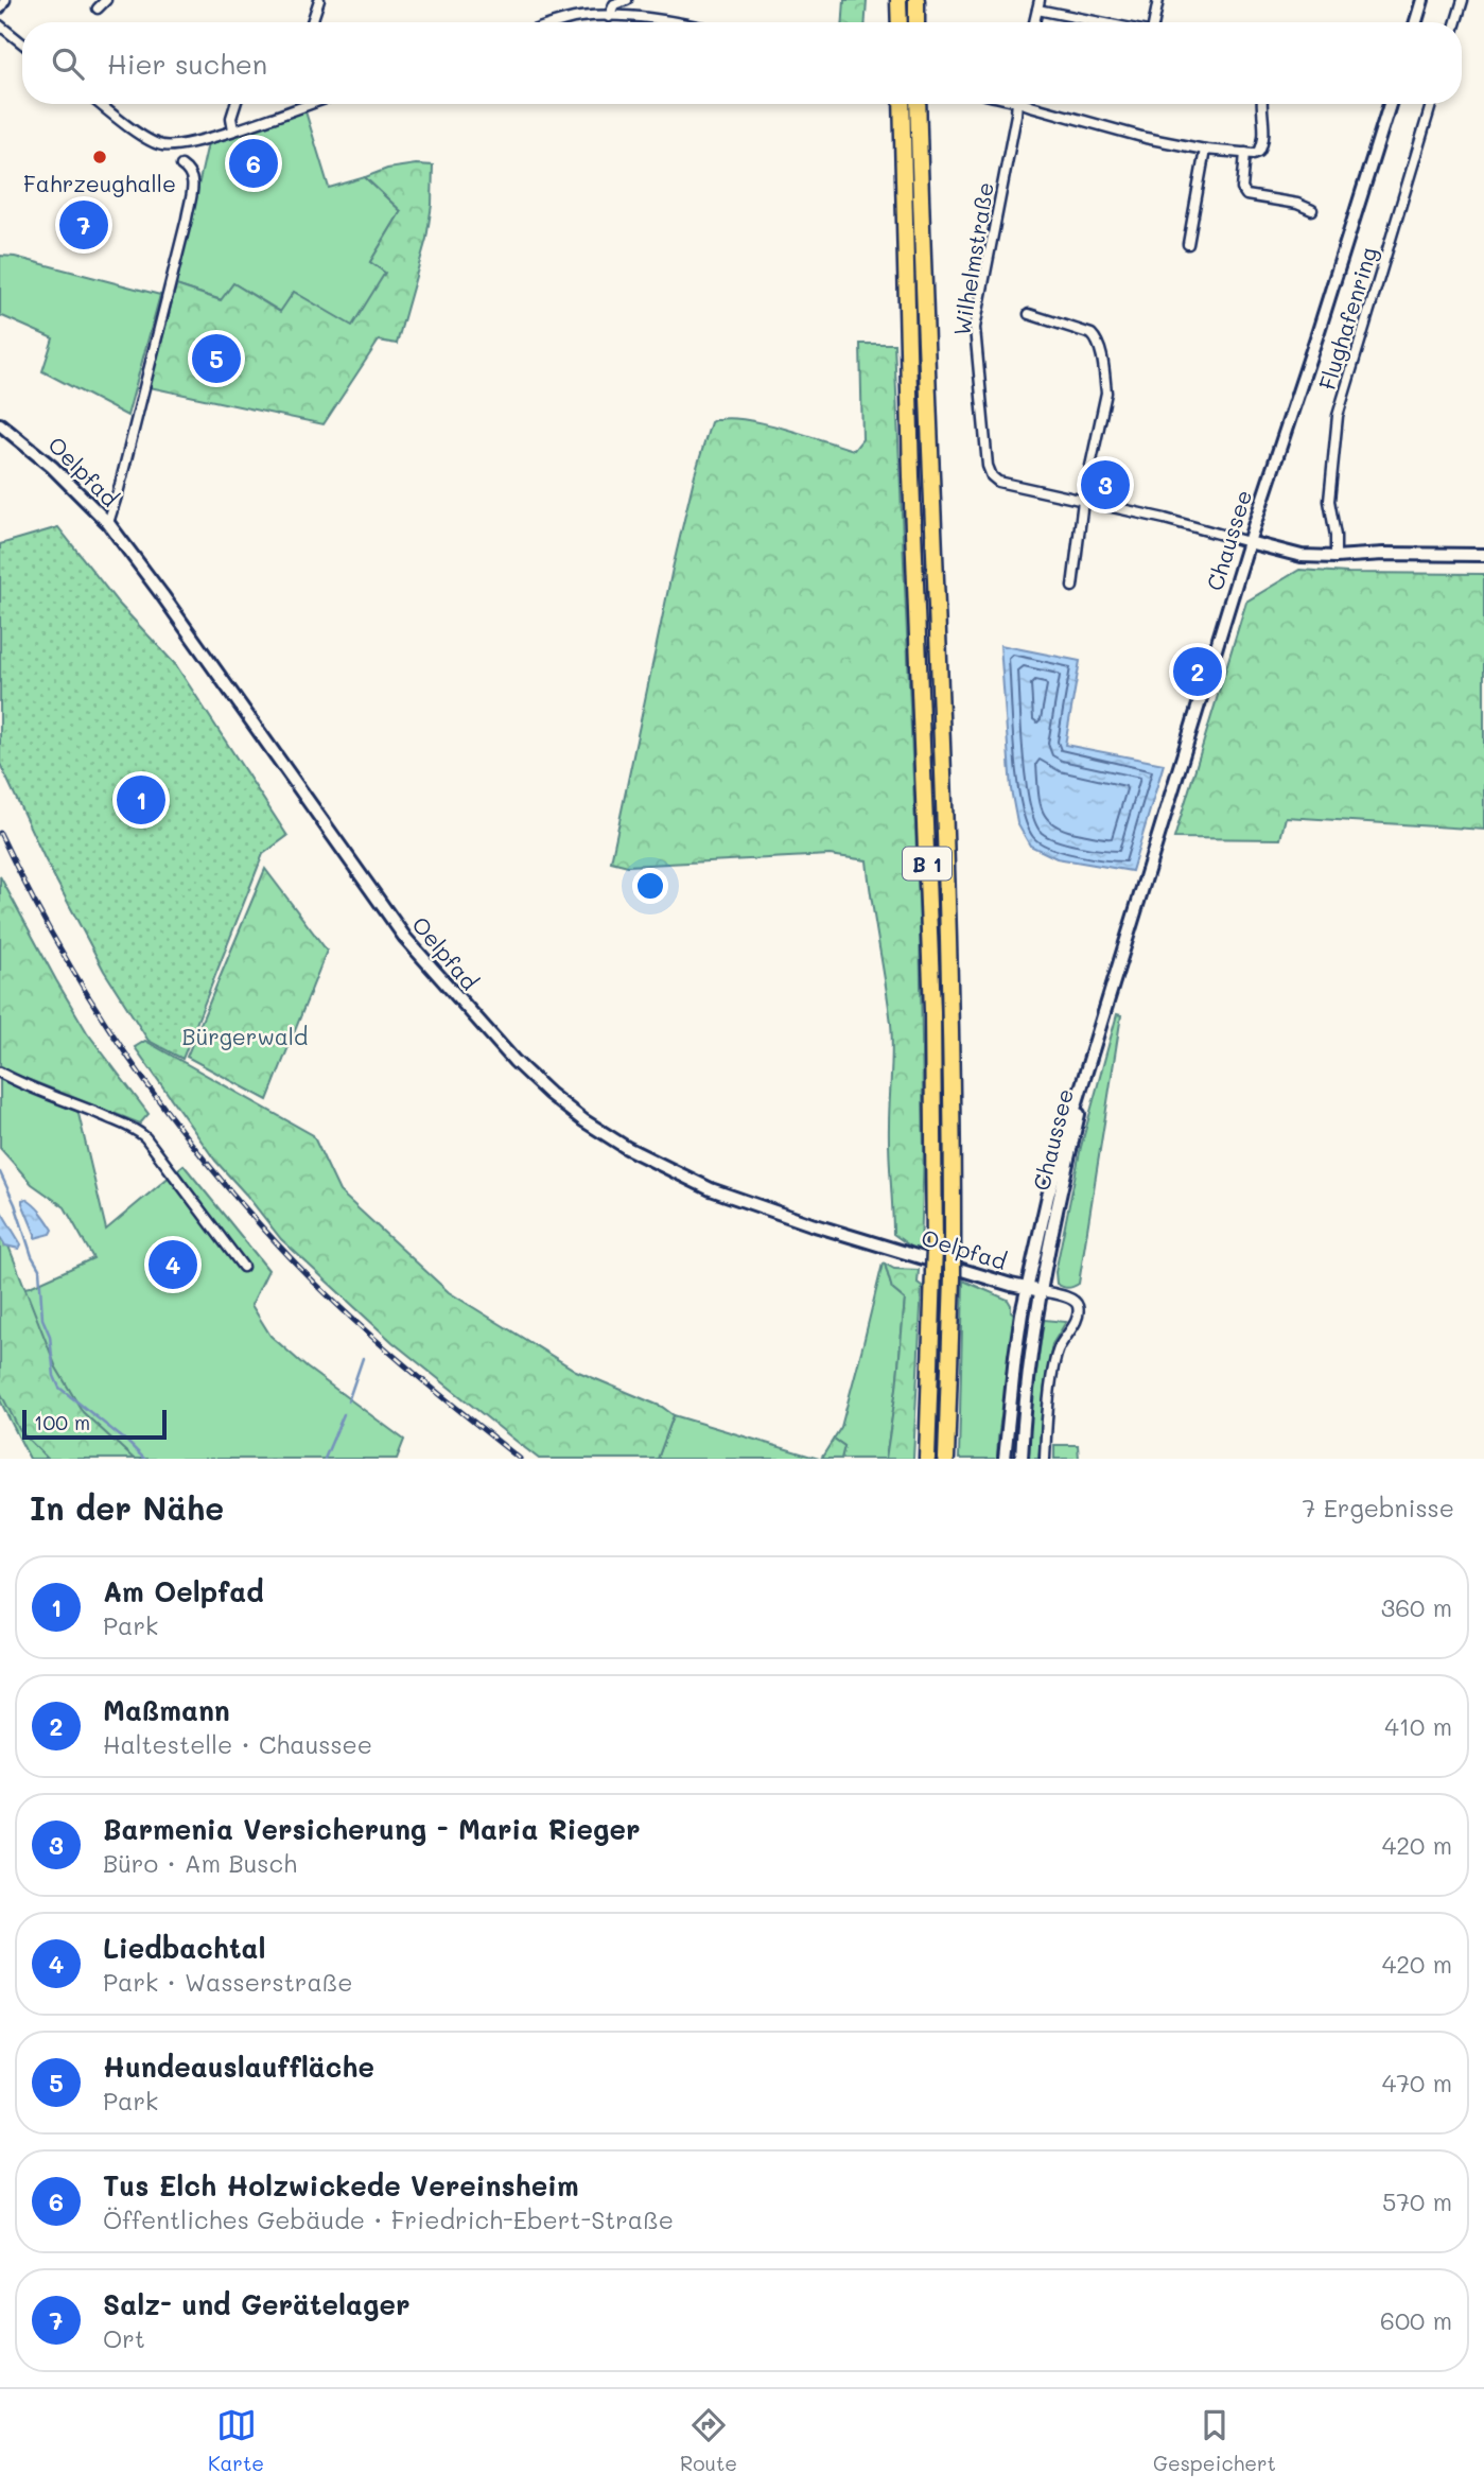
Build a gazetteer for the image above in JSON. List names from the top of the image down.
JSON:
{
  "streets": {
    "highway": ["B 1"],
    "main road": ["Oelpfad", "Chaussee"],
    "street": ["Wilhelmstraße", "Flughafenring"]
  },
  "crossings": [
    ["Wilhelmstraße", "Chaussee"],
    ["Oelpfad", "Chaussee"]
  ],
  "parks": ["Bürgerwald"],
  "places": ["Fahrzeughalle"],
  "scale_bar": "100 m",
  "page": {
    "search": "Hier suchen",
    "pins": [
      "6",
      "7",
      "5",
      "3",
      "2",
      "1",
      "4"
    ],
    "scale": "100 m",
    "heading": ["In der Nähe", "7 Ergebnisse"],
    "list": [
      {
        "mark": "1",
        "name": "Am Oelpfad",
        "note": "Park",
        "value": "360 m"
      },
      {
        "mark": "2",
        "name": "Maßmann",
        "note": "Haltestelle · Chaussee",
        "value": "410 m"
      },
      {
        "mark": "3",
        "name": "Barmenia Versicherung - Maria Rieger",
        "note": "Büro · Am Busch",
        "value": "420 m"
      },
      {
        "mark": "4",
        "name": "Liedbachtal",
        "note": "Park · Wasserstraße",
        "value": "420 m"
      },
      {
        "mark": "5",
        "name": "Hundeauslauffläche",
        "note": "Park",
        "value": "470 m"
      },
      {
        "mark": "6",
        "name": "Tus Elch Holzwickede Vereinsheim",
        "note": "Öffentliches Gebäude · Friedrich-Ebert-Straße",
        "value": "570 m"
      },
      {
        "mark": "7",
        "name": "Salz- und Gerätelager",
        "note": "Ort",
        "value": "600 m"
      }
    ],
    "nav": ["Karte", "Route", "Gespeichert"]
  }
}
